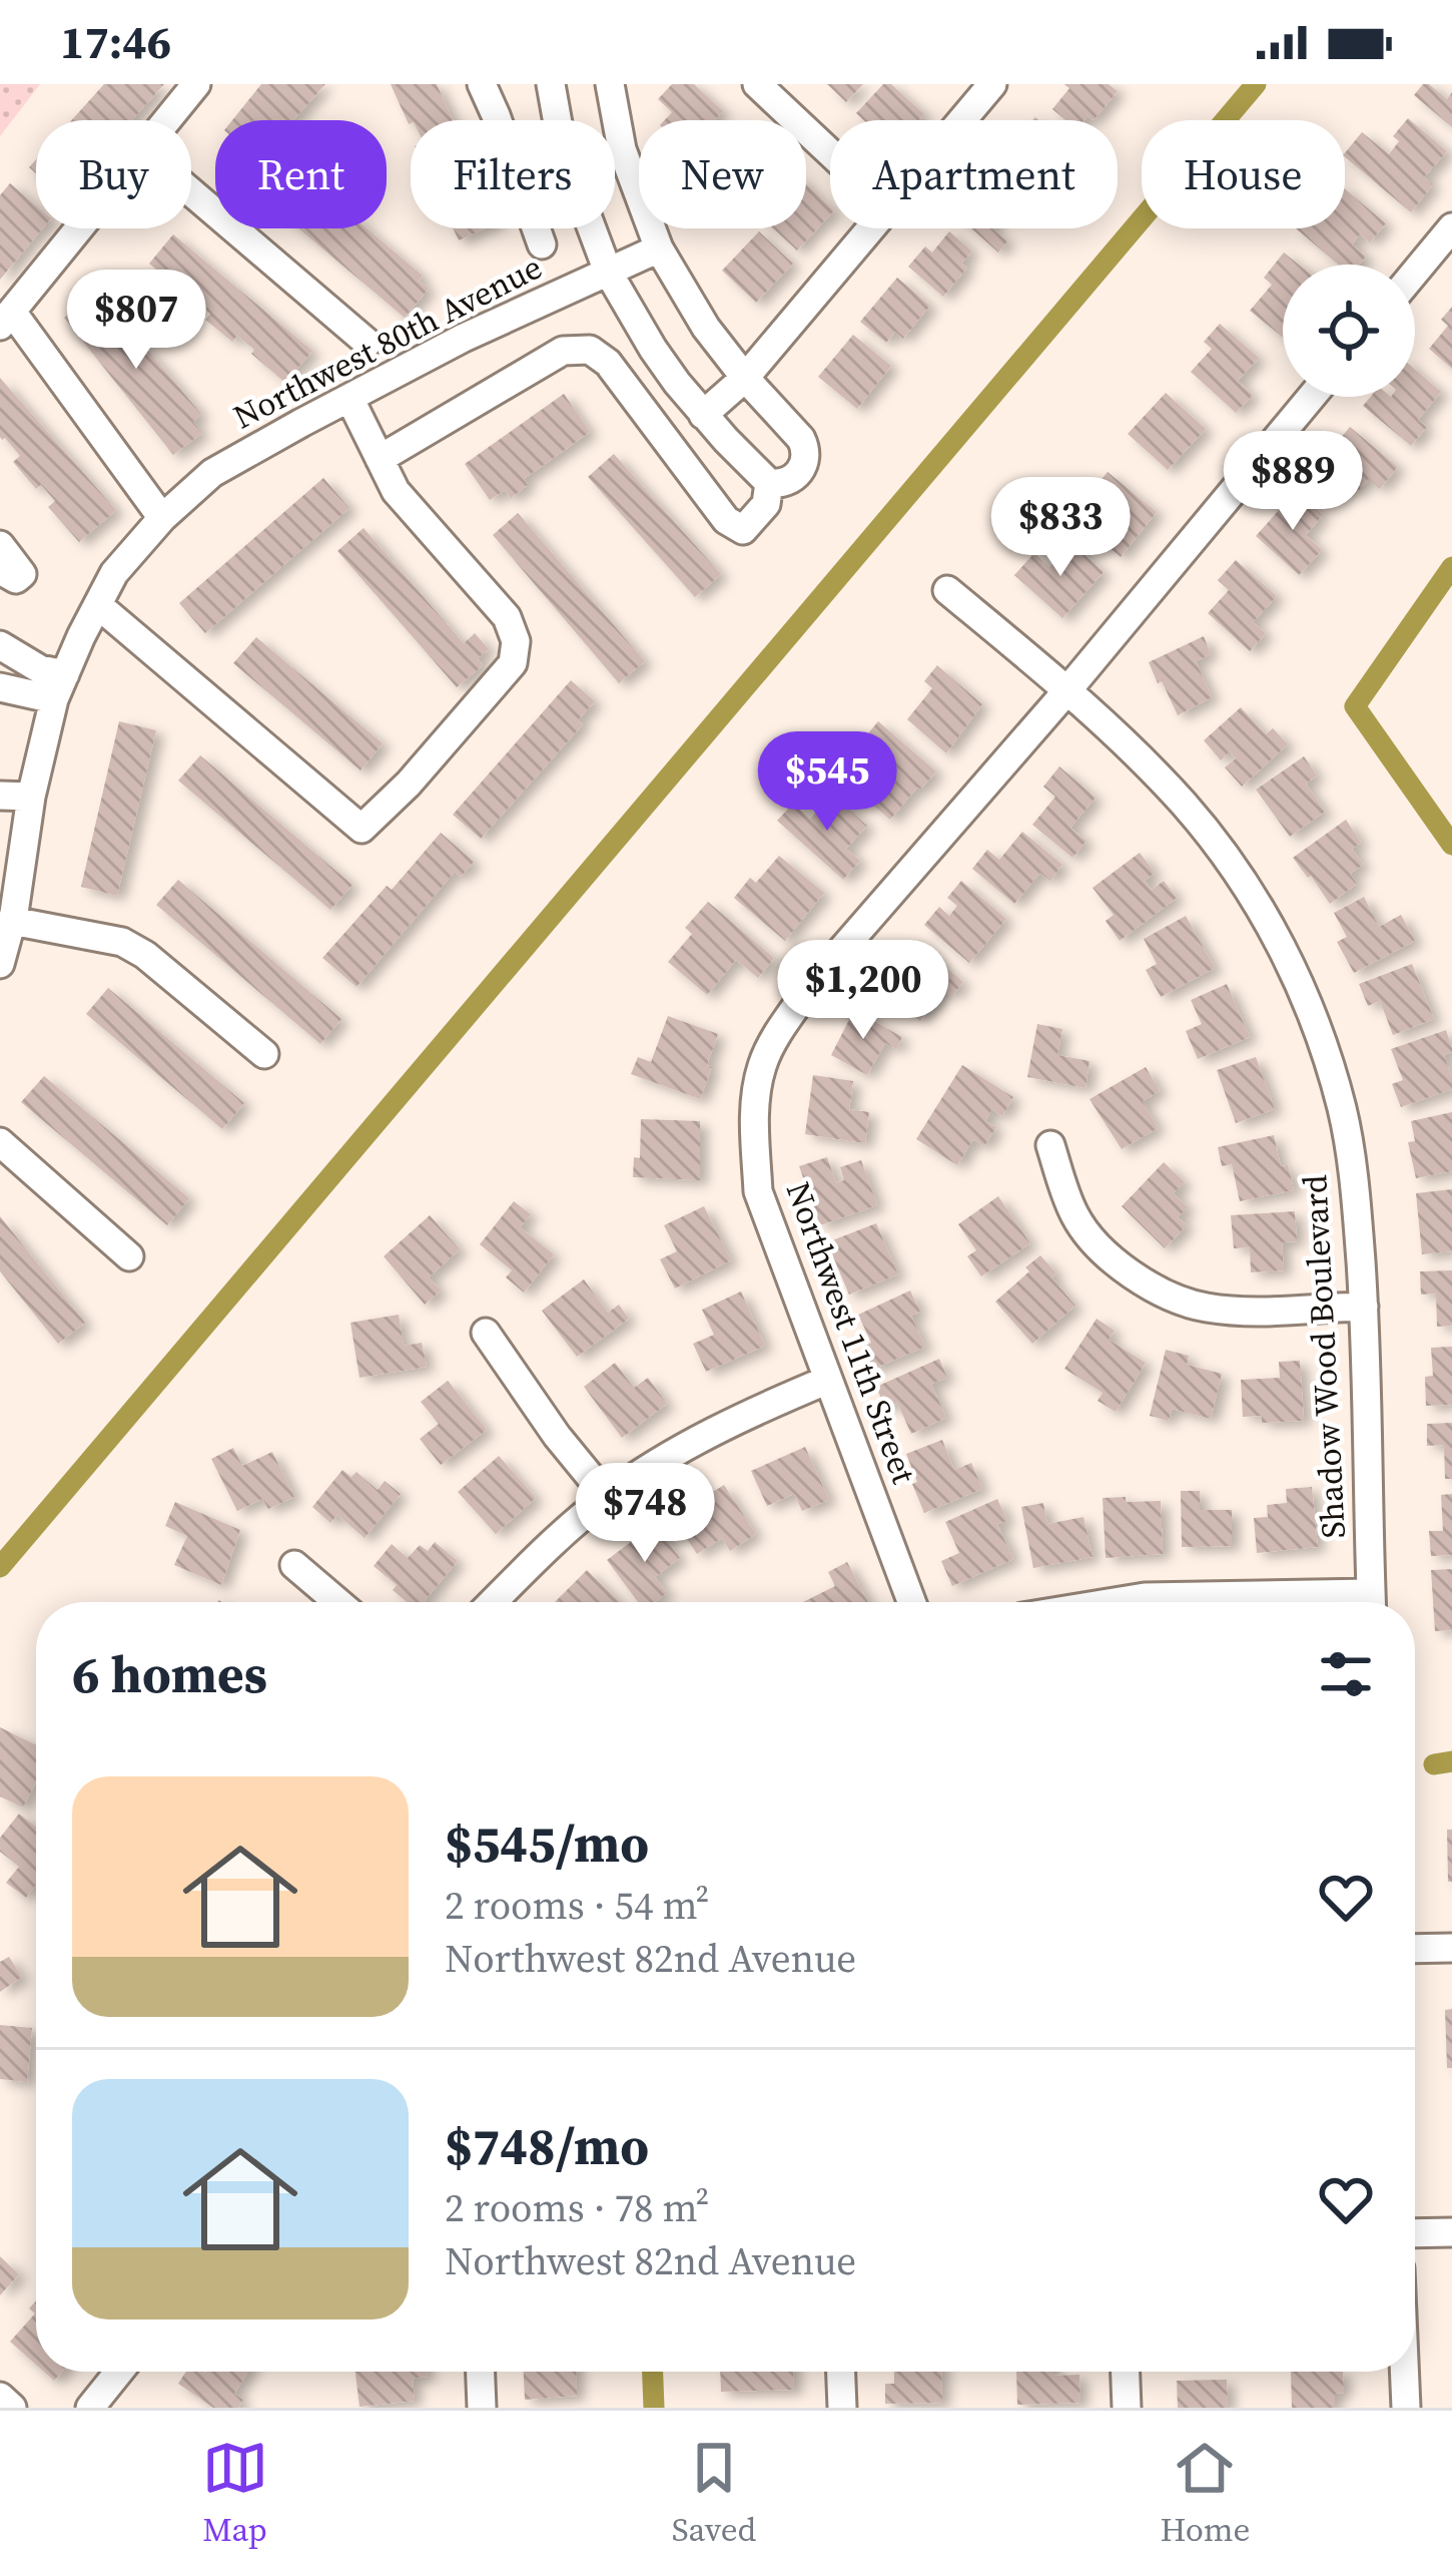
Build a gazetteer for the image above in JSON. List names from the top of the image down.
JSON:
{
  "streets": {
    "street": ["Northwest 80th Avenue", "Northwest 11th Street", "Shadow Wood Boulevard"]
  },
  "crossings": [
    ["Northwest 11th Street", "Shadow Wood Boulevard"]
  ],
  "page": {
    "status": "17:46",
    "chip": [
      "Buy",
      "Rent",
      "Filters",
      "New",
      "Apartment",
      "House"
    ],
    "price": [
      "$807",
      "$889",
      "$833",
      "$545",
      "$1,200",
      "$748"
    ],
    "heading": "6 homes",
    "list": [
      {
        "name": "$545/mo",
        "note": "2 rooms · 54 m² · Northwest 82nd Avenue"
      },
      {
        "name": "$748/mo",
        "note": "2 rooms · 78 m² · Northwest 82nd Avenue"
      }
    ],
    "tabs": ["Map", "Saved", "Home"]
  }
}
